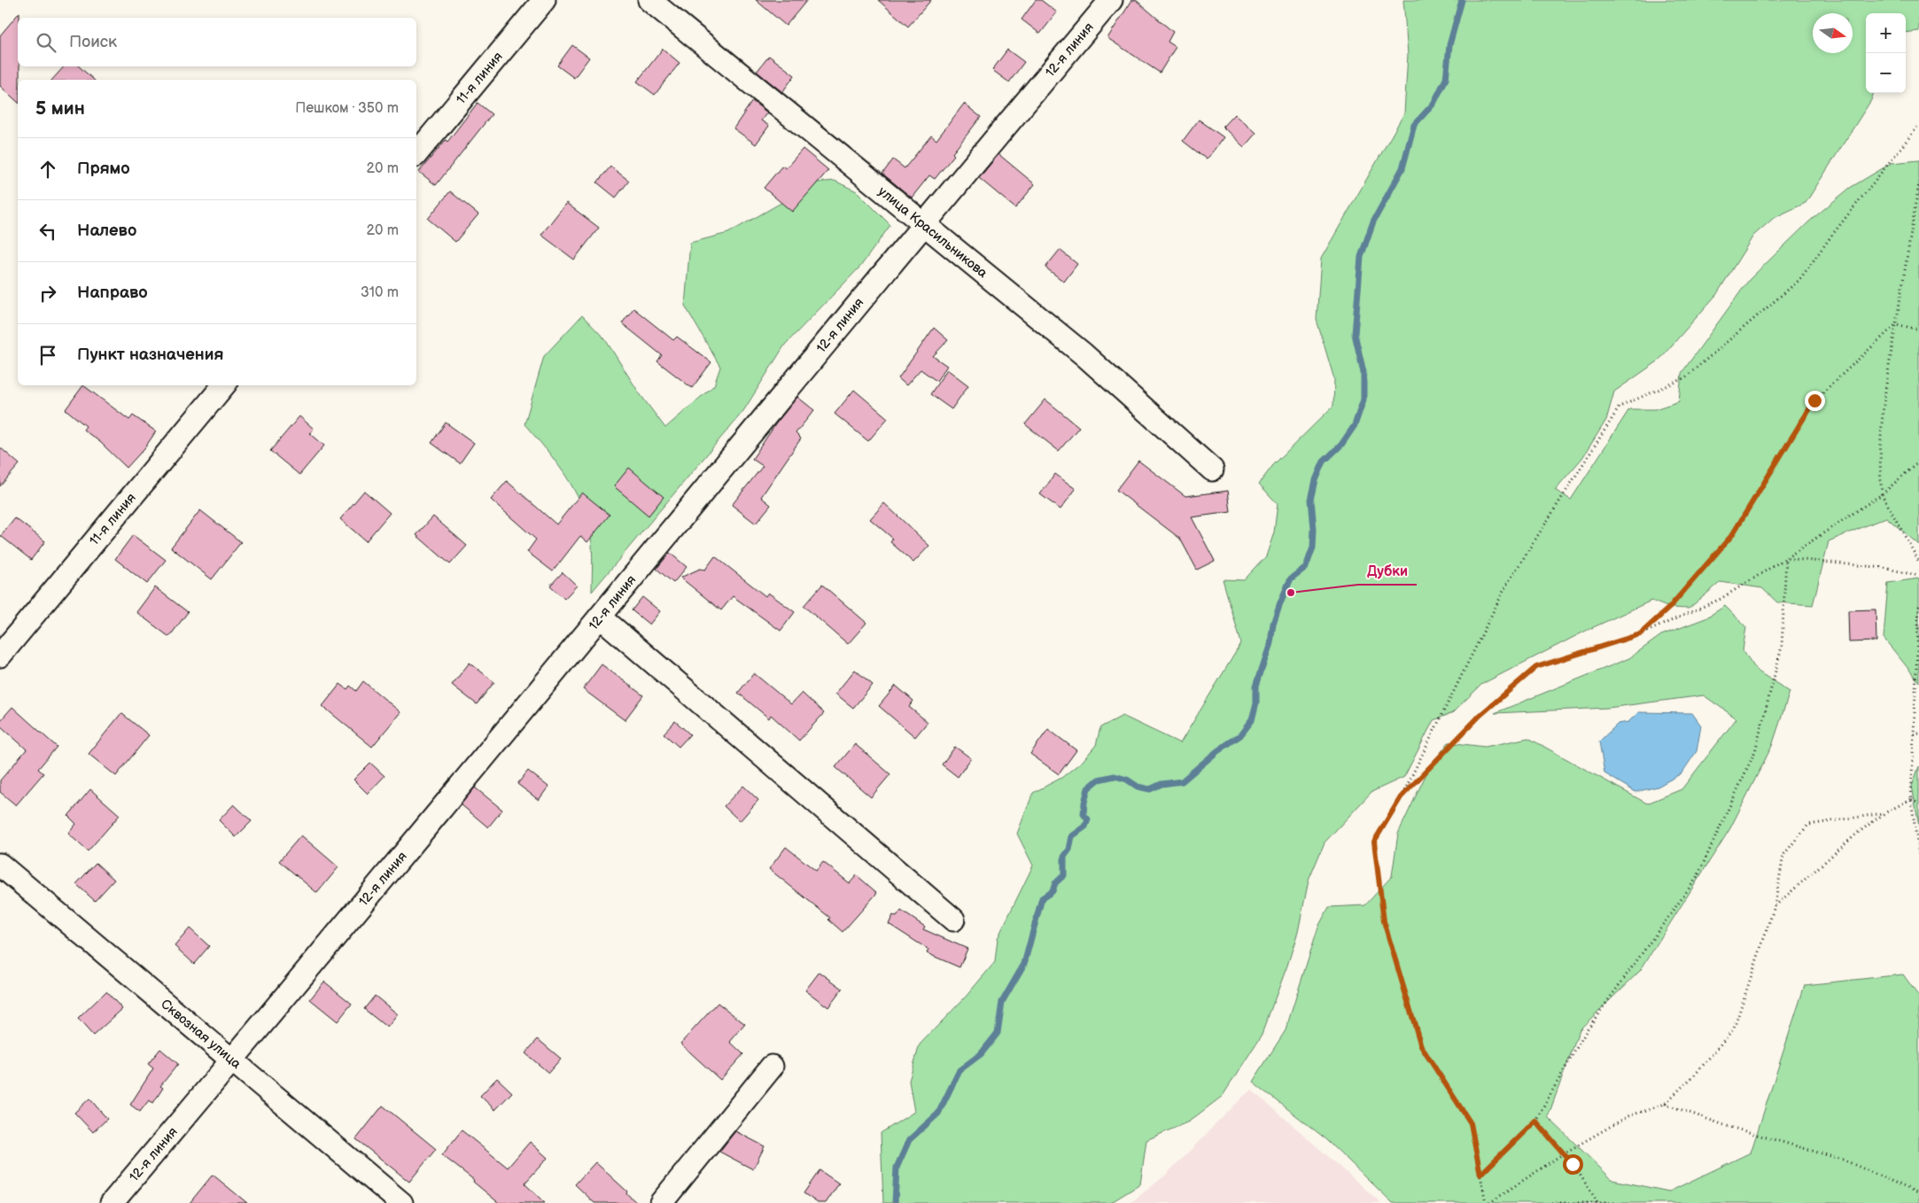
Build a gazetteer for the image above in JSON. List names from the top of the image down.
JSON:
{
  "streets": {
    "street": [
      "12-я линия",
      "11-я линия",
      "улица Красильникова",
      "Сквозная улица"
    ]
  },
  "crossings": [
    ["12-я линия", "улица Красильникова"],
    ["12-я линия", "Сквозная улица"]
  ],
  "places": ["Дубки"],
  "north": "right",
  "page": {
    "map_buttons": ["+", "−"],
    "search": "Поиск",
    "heading": ["5 мин", "Пешком · 350 m"],
    "list": [
      ["Прямо", "20 m"],
      ["Налево", "20 m"],
      ["Направо", "310 m"],
      "Пункт назначения"
    ]
  }
}
